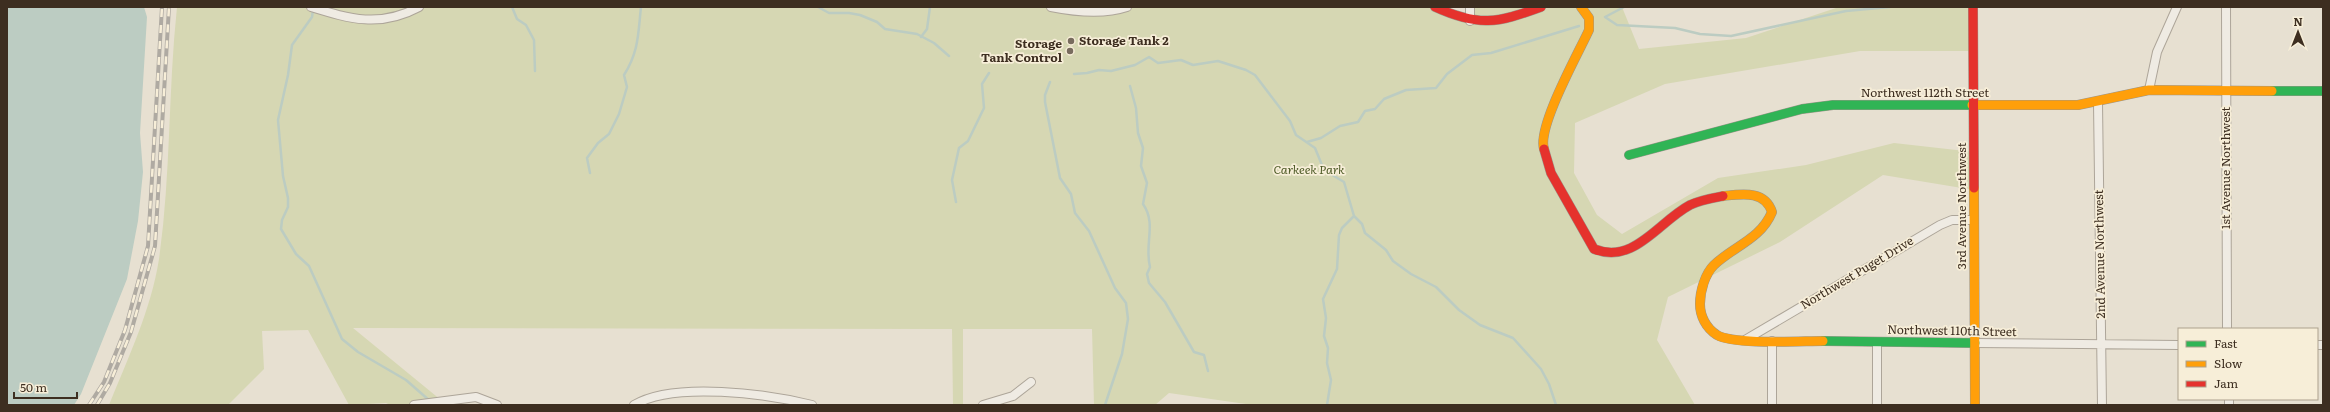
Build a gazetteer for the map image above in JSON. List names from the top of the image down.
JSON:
{
  "streets": {
    "street": [
      "Northwest 112th Street",
      "1st Avenue Northwest",
      "3rd Avenue Northwest",
      "2nd Avenue Northwest",
      "Northwest Puget Drive",
      "Northwest 110th Street"
    ]
  },
  "crossings": [
    ["Northwest 112th Street", "1st Avenue Northwest"],
    ["Northwest 112th Street", "3rd Avenue Northwest"],
    ["Northwest 112th Street", "2nd Avenue Northwest"],
    ["3rd Avenue Northwest", "Northwest Puget Drive"],
    ["3rd Avenue Northwest", "Northwest 110th Street"],
    ["2nd Avenue Northwest", "Northwest 110th Street"],
    ["Northwest Puget Drive", "Northwest 110th Street"]
  ],
  "parks": ["Carkeek Park"],
  "places": ["Storage Tank 2", "Storage Tank Control"],
  "legend": ["Fast", "Slow", "Jam"],
  "scale_bar": "50 m",
  "north": "top"
}
